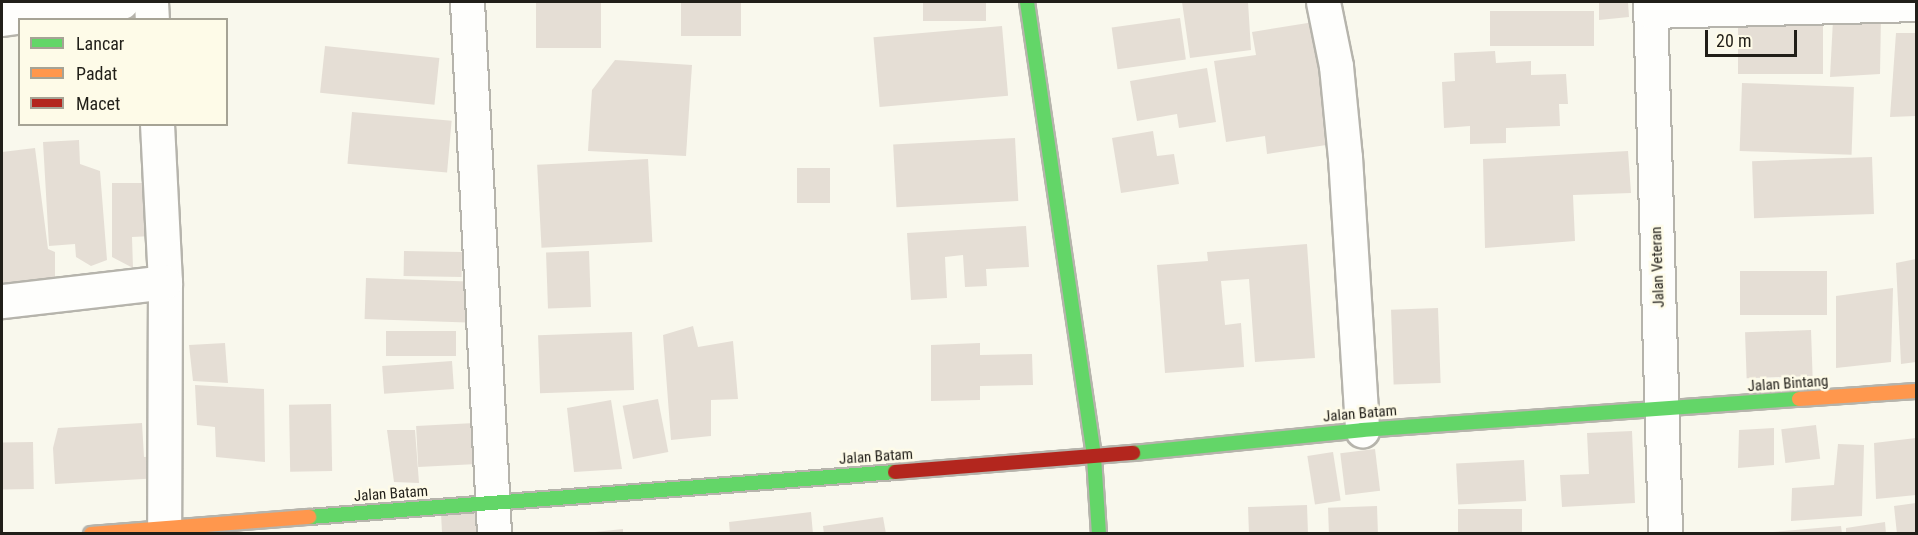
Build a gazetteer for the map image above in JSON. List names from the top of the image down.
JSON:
{
  "streets": {
    "street": ["Jalan Veteran", "Jalan Bintang", "Jalan Batam"]
  },
  "crossings": [
    ["Jalan Veteran", "Jalan Bintang"],
    ["Jalan Veteran", "Jalan Batam"],
    ["Jalan Bintang", "Jalan Batam"]
  ],
  "legend": ["Lancar", "Padat", "Macet"],
  "scale_bar": "20 m"
}
